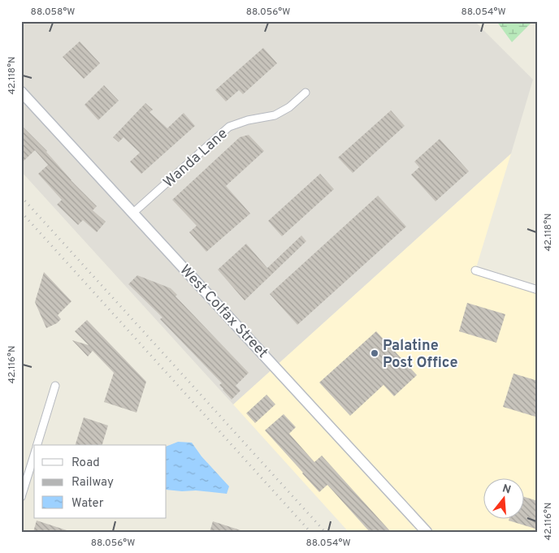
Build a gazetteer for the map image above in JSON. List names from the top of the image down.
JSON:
{
  "streets": {
    "street": ["Wanda Lane", "West Colfax Street"]
  },
  "crossings": [
    ["Wanda Lane", "West Colfax Street"]
  ],
  "places": ["Palatine Post Office"],
  "legend": ["Road", "Railway", "Water"],
  "north": "top",
  "coordinates": [
    "88.058°W",
    "88.056°W",
    "88.054°W",
    "42.118°N",
    "42.116°N"
  ]
}
